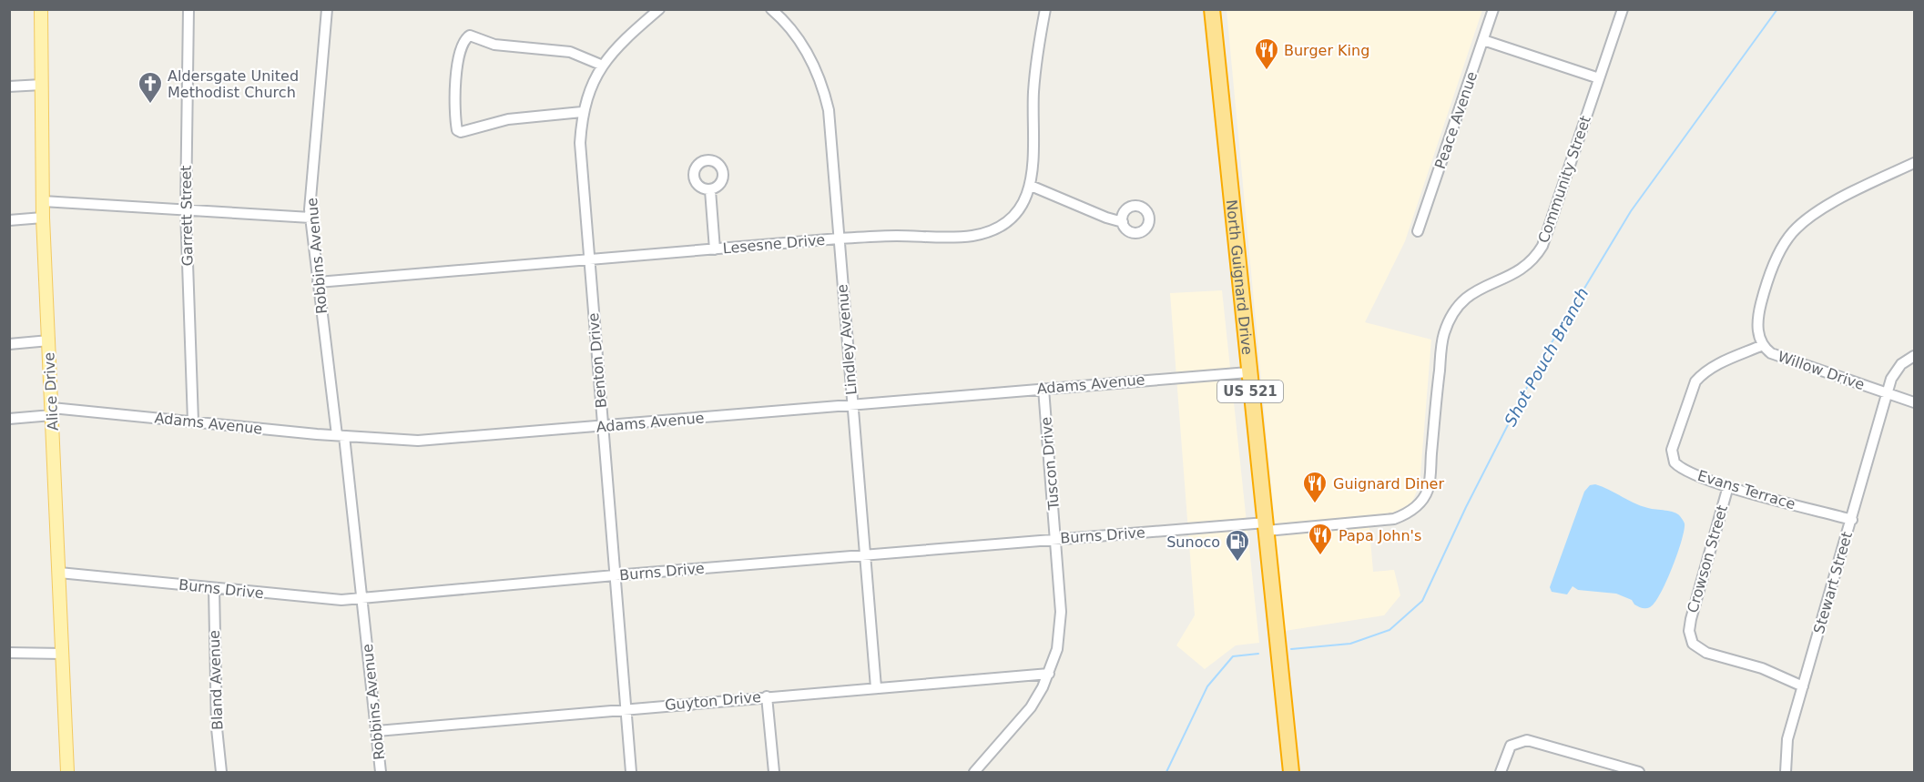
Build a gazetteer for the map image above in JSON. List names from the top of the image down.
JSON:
{
  "streets": {
    "highway": ["North Guignard Drive", "US 521"],
    "main road": ["Alice Drive"],
    "street": [
      "Peace Avenue",
      "Community Street",
      "Garrett Street",
      "Lesesne Drive",
      "Robbins Avenue",
      "Lindley Avenue",
      "Benton Drive",
      "Willow Drive",
      "Adams Avenue",
      "Tuscon Drive",
      "Evans Terrace",
      "Burns Drive",
      "Crowson Street",
      "Stewart Street",
      "Bland Avenue",
      "Guyton Drive"
    ]
  },
  "crossings": [
    ["Community Street", "North Guignard Drive"],
    ["Community Street", "Burns Drive"],
    ["Garrett Street", "Adams Avenue"],
    ["Lesesne Drive", "Robbins Avenue"],
    ["Lesesne Drive", "Lindley Avenue"],
    ["Lesesne Drive", "Benton Drive"],
    ["Robbins Avenue", "Adams Avenue"],
    ["Robbins Avenue", "Burns Drive"],
    ["Robbins Avenue", "Guyton Drive"],
    ["North Guignard Drive", "Adams Avenue"],
    ["North Guignard Drive", "Burns Drive"],
    ["Lindley Avenue", "Adams Avenue"],
    ["Lindley Avenue", "Burns Drive"],
    ["Lindley Avenue", "Guyton Drive"],
    ["Benton Drive", "Adams Avenue"],
    ["Benton Drive", "Burns Drive"],
    ["Benton Drive", "Guyton Drive"],
    ["Willow Drive", "Evans Terrace"],
    ["Willow Drive", "Stewart Street"],
    ["Adams Avenue", "Alice Drive"],
    ["Adams Avenue", "Tuscon Drive"],
    ["Alice Drive", "Burns Drive"],
    ["Tuscon Drive", "Burns Drive"],
    ["Tuscon Drive", "Guyton Drive"],
    ["Evans Terrace", "Crowson Street"],
    ["Evans Terrace", "Stewart Street"],
    ["Burns Drive", "Bland Avenue"],
    ["Crowson Street", "Stewart Street"]
  ],
  "water": ["Shot Pouch Branch"],
  "places": {
    "restaurant": ["Burger King", "Guignard Diner", "Papa John's"],
    "church": ["Aldersgate United Methodist Church"],
    "fuel station": ["Sunoco"]
  }
}
